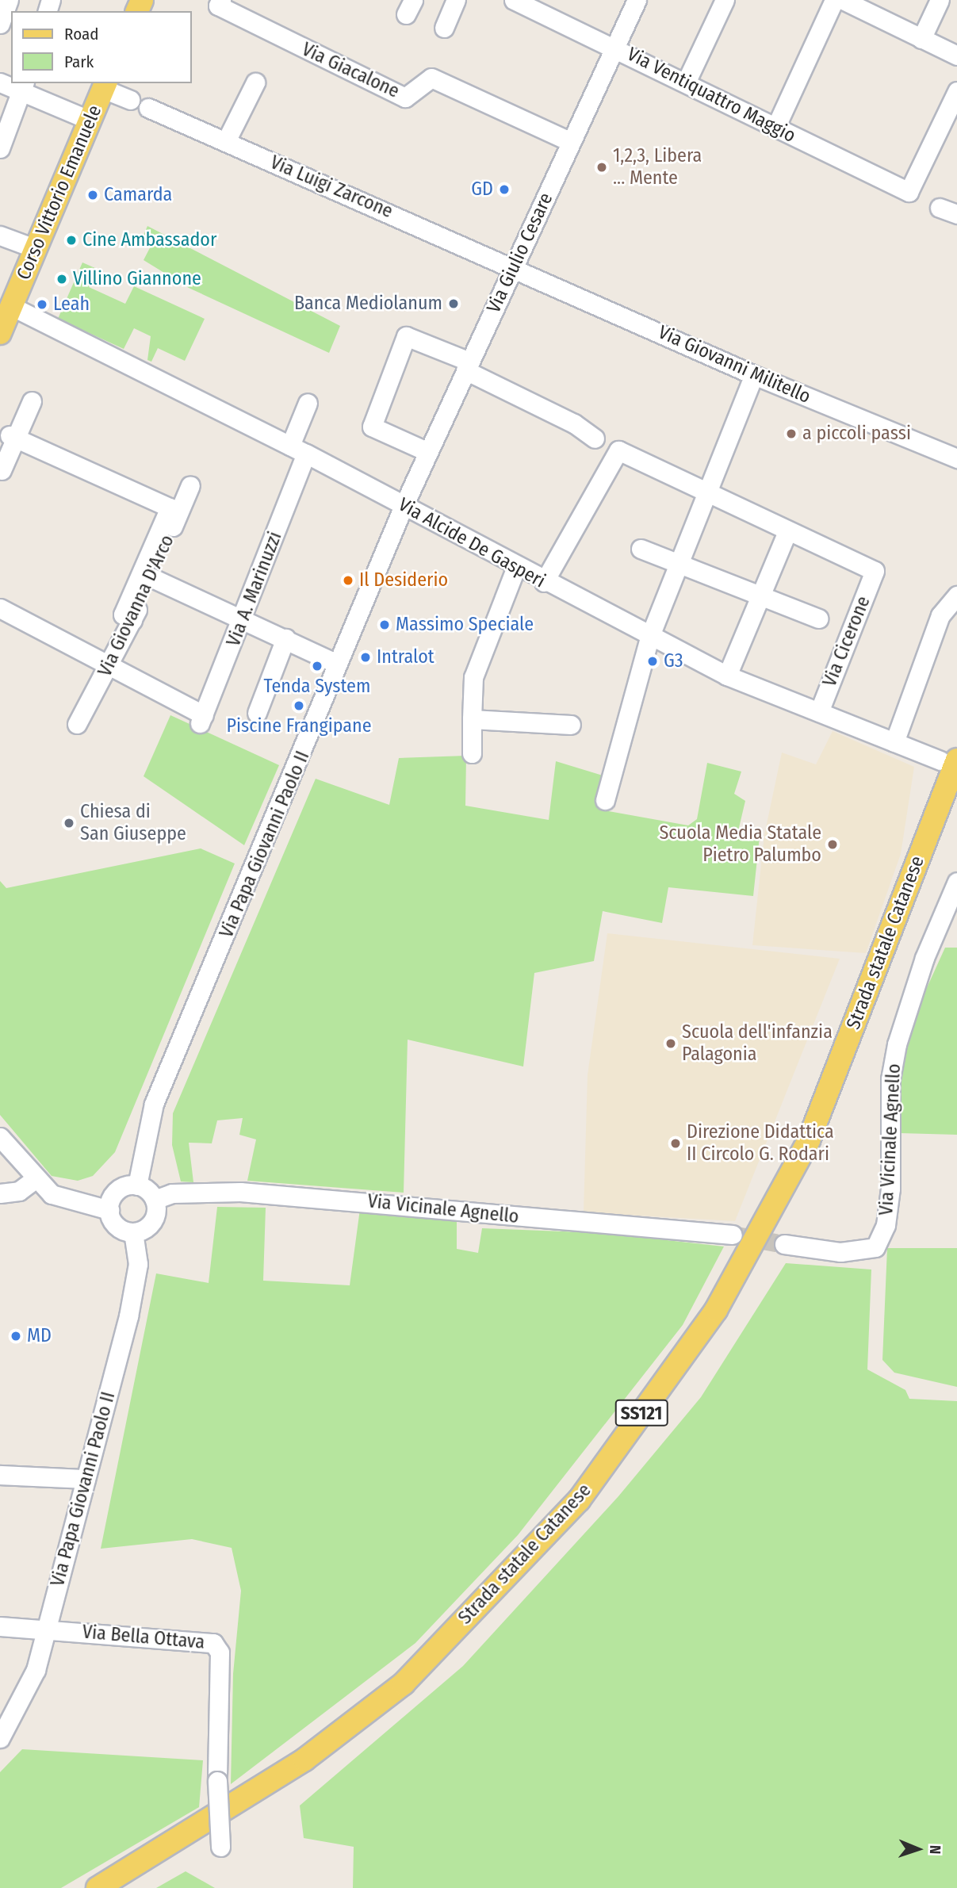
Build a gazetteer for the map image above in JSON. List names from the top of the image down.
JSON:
{
  "streets": {
    "main road": ["Corso Vittorio Emanuele", "Strada statale Catanese", "SS121"],
    "street": [
      "Via Giacalone",
      "Via Ventiquattro Maggio",
      "Via Luigi Zarcone",
      "Via Giulio Cesare",
      "Via Giovanni Militello",
      "Via Alcide De Gasperi",
      "Via A. Marinuzzi",
      "Via Giovanna D'Arco",
      "Via Cicerone",
      "Via Papa Giovanni Paolo II",
      "Via Vicinale Agnello",
      "Via Bella Ottava"
    ]
  },
  "crossings": [
    ["Via Giacalone", "Via Giulio Cesare"],
    ["Via Ventiquattro Maggio", "Via Giulio Cesare"],
    ["Via Luigi Zarcone", "Via Giulio Cesare"],
    ["Via Luigi Zarcone", "Via Giovanni Militello"],
    ["Corso Vittorio Emanuele", "Via Alcide De Gasperi"],
    ["Via Giulio Cesare", "Via Giovanni Militello"],
    ["Via Giulio Cesare", "Via Alcide De Gasperi"],
    ["Via Giulio Cesare", "Via Papa Giovanni Paolo II"],
    ["Via Alcide De Gasperi", "Via A. Marinuzzi"],
    ["Via Alcide De Gasperi", "Via Cicerone"],
    ["Via Alcide De Gasperi", "Via Papa Giovanni Paolo II"],
    ["Via Alcide De Gasperi", "Strada statale Catanese"],
    ["Via A. Marinuzzi", "Via Giovanna D'Arco"],
    ["Via Papa Giovanni Paolo II", "Via Vicinale Agnello"],
    ["Via Papa Giovanni Paolo II", "Via Bella Ottava"]
  ],
  "places": [
    "1,2,3, Libera ... Mente",
    "GD",
    "Camarda",
    "Cine Ambassador",
    "Villino Giannone",
    "Banca Mediolanum",
    "Leah",
    "a piccoli passi",
    "Il Desiderio",
    "Massimo Speciale",
    "Intralot",
    "G3",
    "Tenda System",
    "Piscine Frangipane",
    "Chiesa di San Giuseppe",
    "Scuola Media Statale Pietro Palumbo",
    "Scuola dell'infanzia Palagonia",
    "Direzione Didattica II Circolo G. Rodari",
    "MD"
  ],
  "legend": ["Road", "Park"],
  "north": "right"
}
